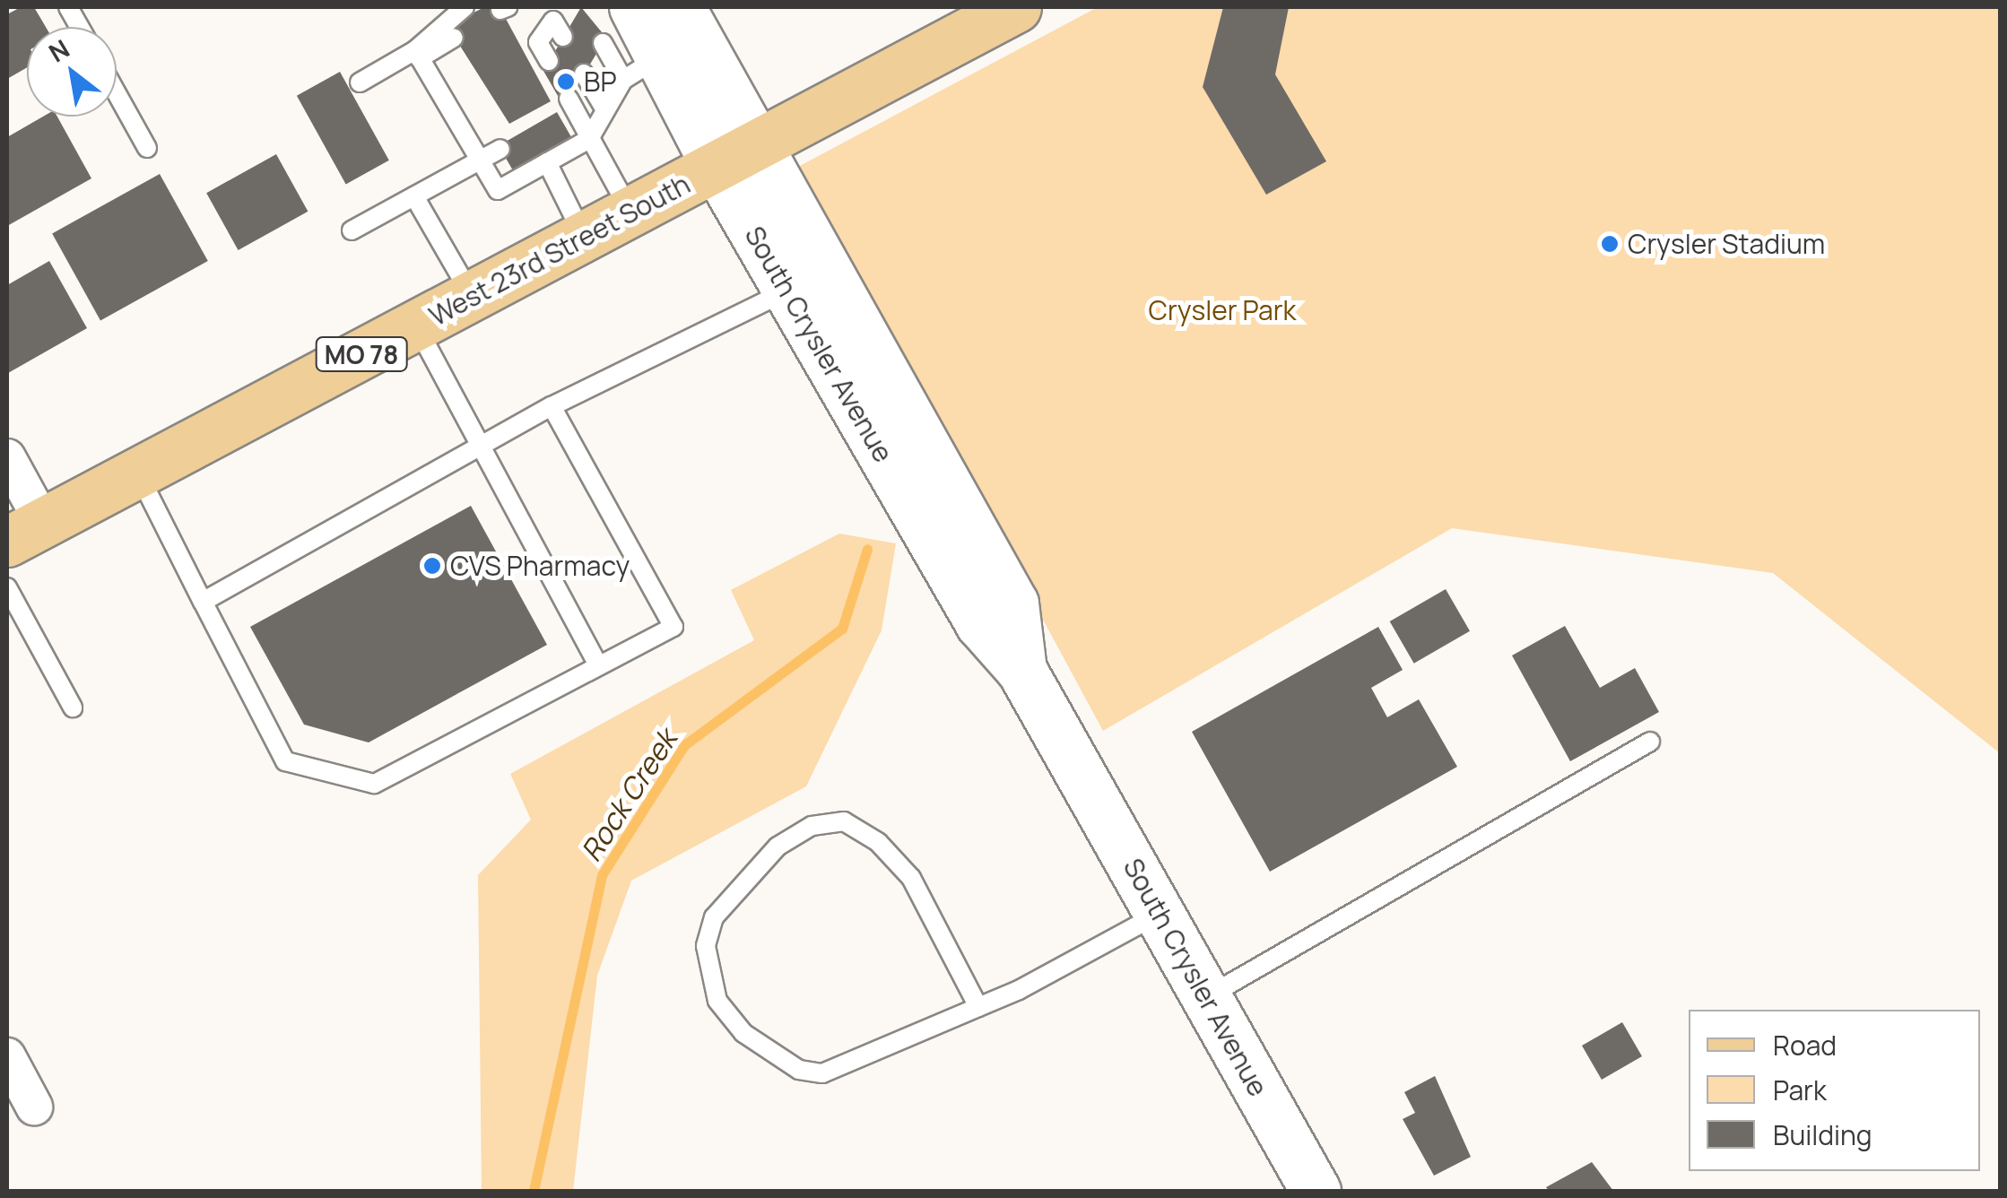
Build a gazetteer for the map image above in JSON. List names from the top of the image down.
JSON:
{
  "streets": {
    "main road": ["West 23rd Street South", "South Crysler Avenue", "MO 78"]
  },
  "crossings": [
    ["West 23rd Street South", "South Crysler Avenue"]
  ],
  "water": ["Rock Creek"],
  "parks": ["Crysler Park"],
  "places": ["BP", "Crysler Stadium", "CVS Pharmacy"],
  "legend": ["Road", "Park", "Building"],
  "north": "top left"
}
